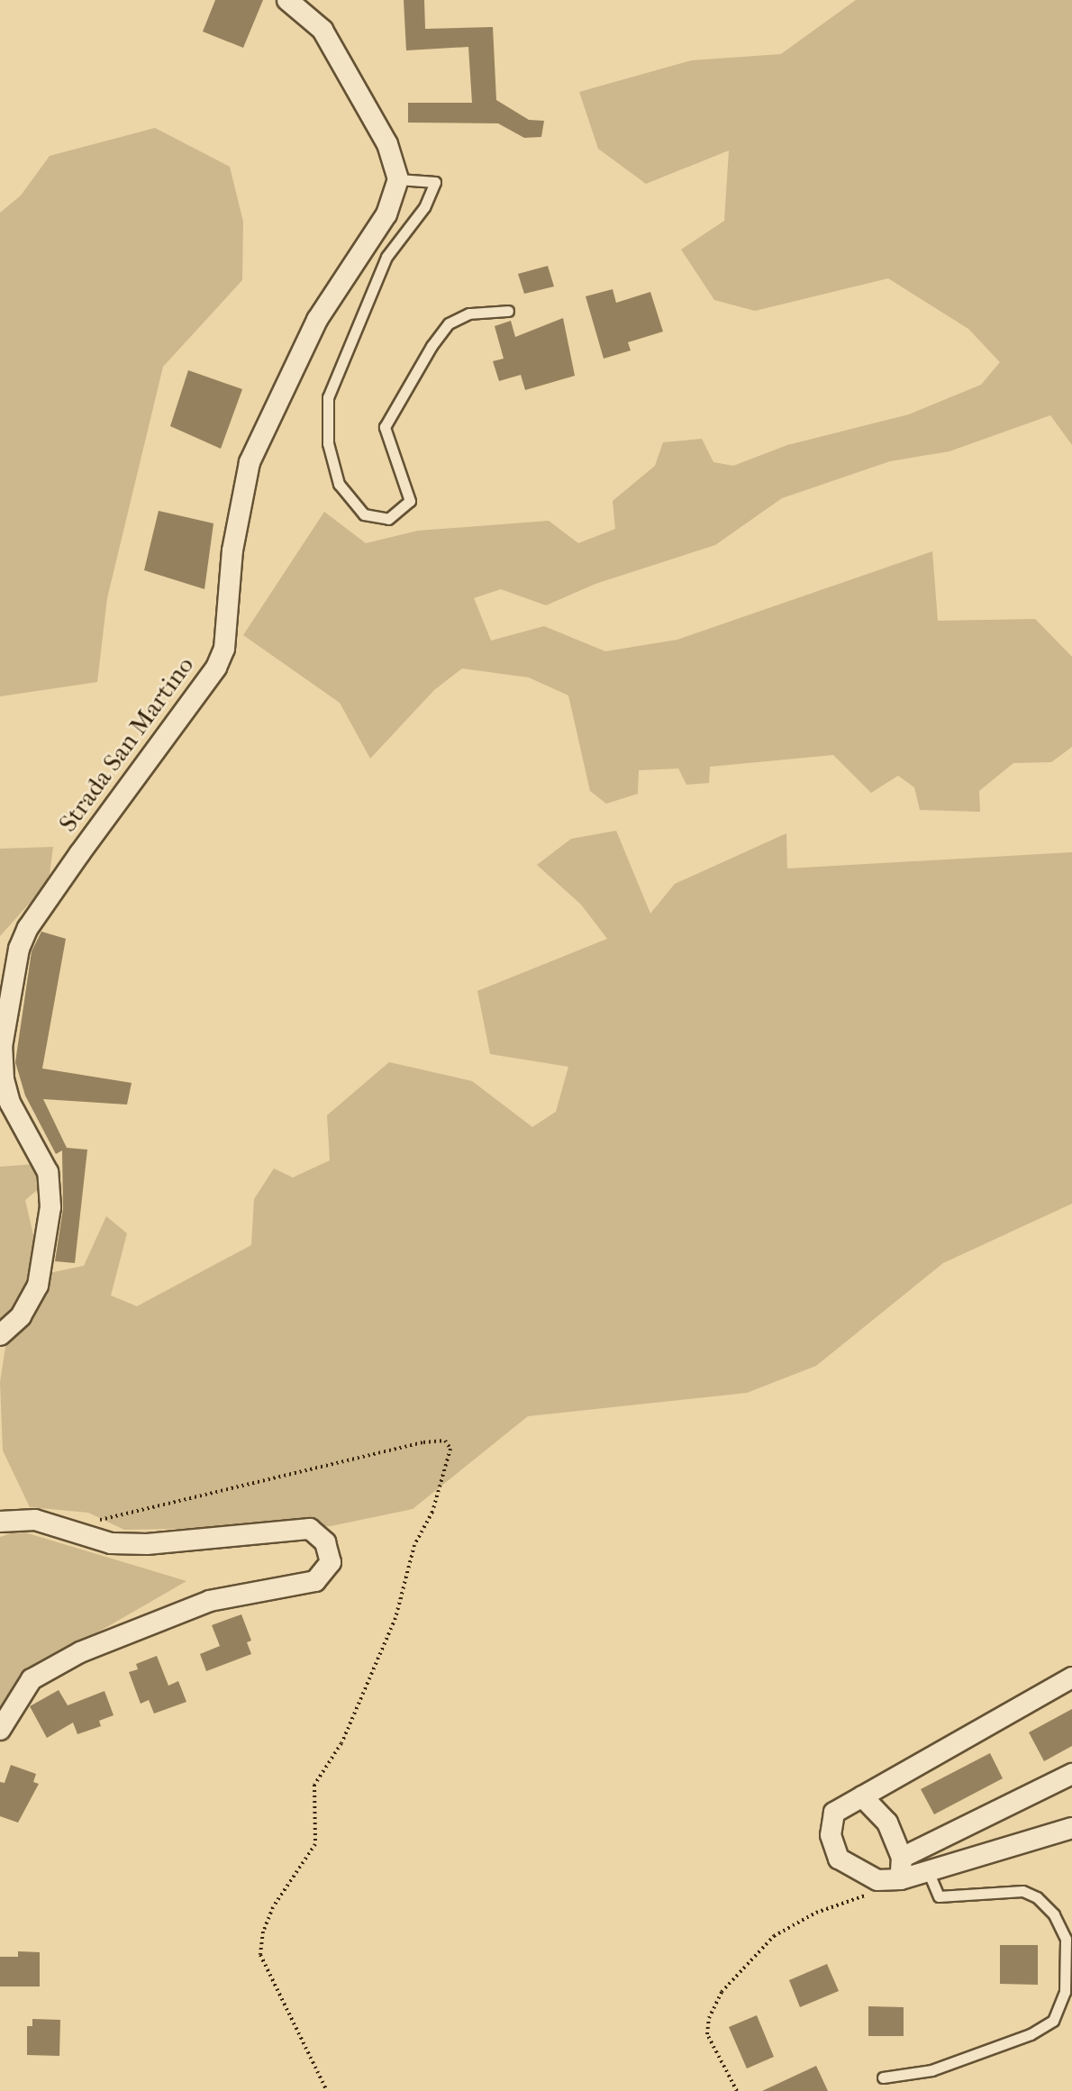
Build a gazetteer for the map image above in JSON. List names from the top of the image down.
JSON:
{
  "streets": {
    "street": ["Strada San Martino"]
  }
}
